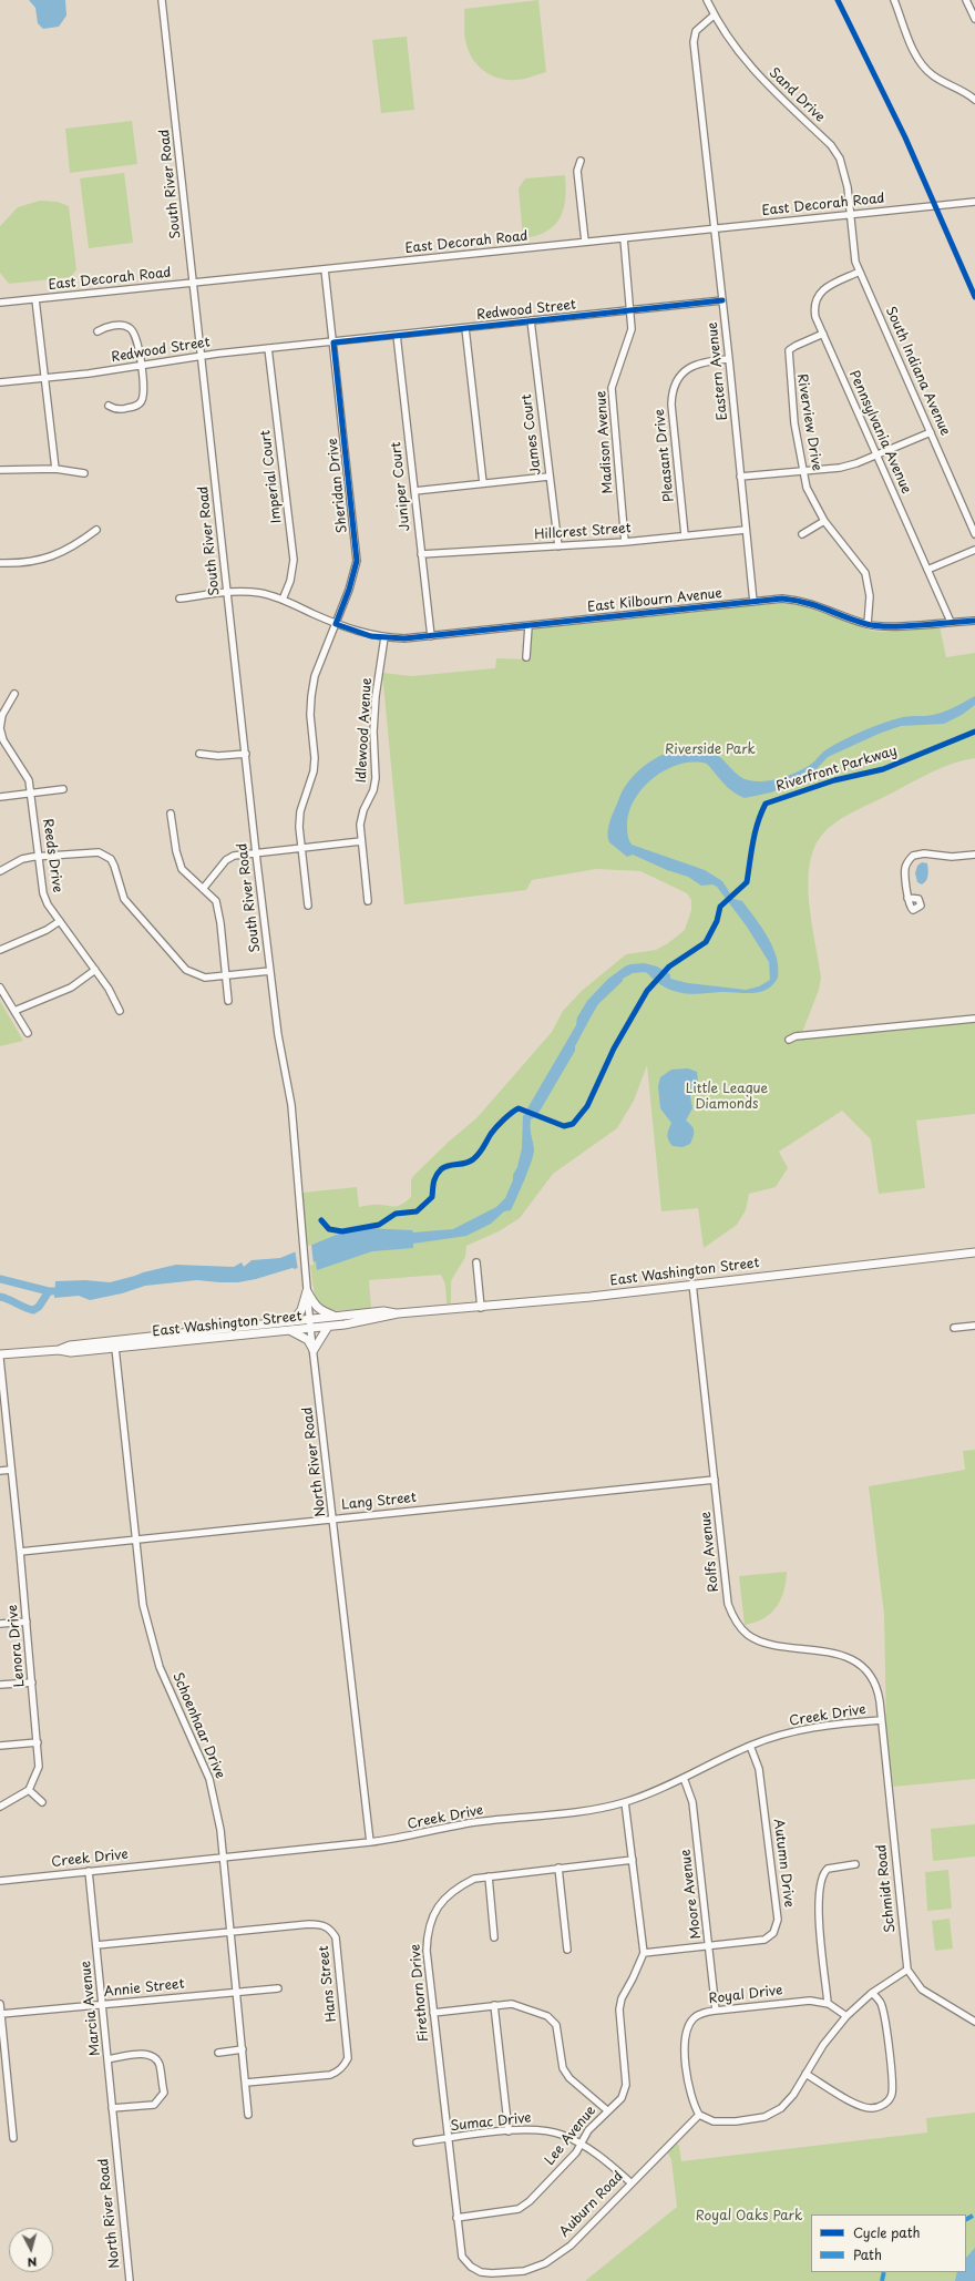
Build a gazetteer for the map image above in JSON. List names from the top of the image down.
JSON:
{
  "streets": {
    "main road": ["East Washington Street"],
    "street": [
      "Sand Drive",
      "South River Road",
      "East Decorah Road",
      "Redwood Street",
      "Eastern Avenue",
      "South Indiana Avenue",
      "Riverview Drive",
      "Pennsylvania Avenue",
      "James Court",
      "Madison Avenue",
      "Pleasant Drive",
      "Imperial Court",
      "Sheridan Drive",
      "Juniper Court",
      "Hillcrest Street",
      "East Kilbourn Avenue",
      "Idlewood Avenue",
      "Reeds Drive",
      "North River Road",
      "Lang Street",
      "Rolfs Avenue",
      "Lenora Drive",
      "Creek Drive",
      "Schoenhaar Drive",
      "Autumn Drive",
      "Schmidt Road",
      "Moore Avenue",
      "Hans Street",
      "Annie Street",
      "Firethorn Drive",
      "Royal Drive",
      "Marcia Avenue",
      "Sumac Drive",
      "Lee Avenue",
      "Auburn Road"
    ],
    "cycle path": ["Riverfront Parkway"]
  },
  "crossings": [
    ["Sand Drive", "East Decorah Road"],
    ["Sand Drive", "Eastern Avenue"],
    ["Sand Drive", "South Indiana Avenue"],
    ["South River Road", "East Decorah Road"],
    ["South River Road", "Redwood Street"],
    ["South River Road", "East Kilbourn Avenue"],
    ["South River Road", "North River Road"],
    ["East Decorah Road", "Eastern Avenue"],
    ["East Decorah Road", "South Indiana Avenue"],
    ["East Decorah Road", "Madison Avenue"],
    ["East Decorah Road", "Sheridan Drive"],
    ["Redwood Street", "Eastern Avenue"],
    ["Redwood Street", "James Court"],
    ["Redwood Street", "Madison Avenue"],
    ["Redwood Street", "Imperial Court"],
    ["Redwood Street", "Sheridan Drive"],
    ["Redwood Street", "Juniper Court"],
    ["Eastern Avenue", "Pleasant Drive"],
    ["Eastern Avenue", "Hillcrest Street"],
    ["Eastern Avenue", "East Kilbourn Avenue"],
    ["South Indiana Avenue", "Pennsylvania Avenue"],
    ["Riverview Drive", "Pennsylvania Avenue"],
    ["Riverview Drive", "East Kilbourn Avenue"],
    ["Pennsylvania Avenue", "East Kilbourn Avenue"],
    ["James Court", "Hillcrest Street"],
    ["Madison Avenue", "Hillcrest Street"],
    ["Pleasant Drive", "Hillcrest Street"],
    ["Imperial Court", "East Kilbourn Avenue"],
    ["Sheridan Drive", "East Kilbourn Avenue"],
    ["Juniper Court", "Hillcrest Street"],
    ["Juniper Court", "East Kilbourn Avenue"],
    ["East Kilbourn Avenue", "Idlewood Avenue"],
    ["East Washington Street", "North River Road"],
    ["East Washington Street", "Rolfs Avenue"],
    ["East Washington Street", "Schoenhaar Drive"],
    ["North River Road", "Lang Street"],
    ["North River Road", "Creek Drive"],
    ["North River Road", "Marcia Avenue"],
    ["Lang Street", "Rolfs Avenue"],
    ["Lang Street", "Lenora Drive"],
    ["Lang Street", "Schoenhaar Drive"],
    ["Rolfs Avenue", "Creek Drive"],
    ["Rolfs Avenue", "Schmidt Road"],
    ["Creek Drive", "Schoenhaar Drive"],
    ["Creek Drive", "Autumn Drive"],
    ["Creek Drive", "Schmidt Road"],
    ["Creek Drive", "Moore Avenue"],
    ["Creek Drive", "Marcia Avenue"],
    ["Schoenhaar Drive", "Hans Street"],
    ["Schoenhaar Drive", "Annie Street"],
    ["Autumn Drive", "Moore Avenue"],
    ["Autumn Drive", "Lee Avenue"],
    ["Moore Avenue", "Royal Drive"],
    ["Hans Street", "Marcia Avenue"],
    ["Annie Street", "Marcia Avenue"],
    ["Firethorn Drive", "Sumac Drive"],
    ["Firethorn Drive", "Lee Avenue"],
    ["Firethorn Drive", "Auburn Road"],
    ["Royal Drive", "Auburn Road"],
    ["Sumac Drive", "Lee Avenue"],
    ["Sumac Drive", "Auburn Road"]
  ],
  "parks": ["Riverside Park", "Little League Diamonds", "Royal Oaks Park"],
  "legend": ["Cycle path", "Path"],
  "north": "bottom"
}
